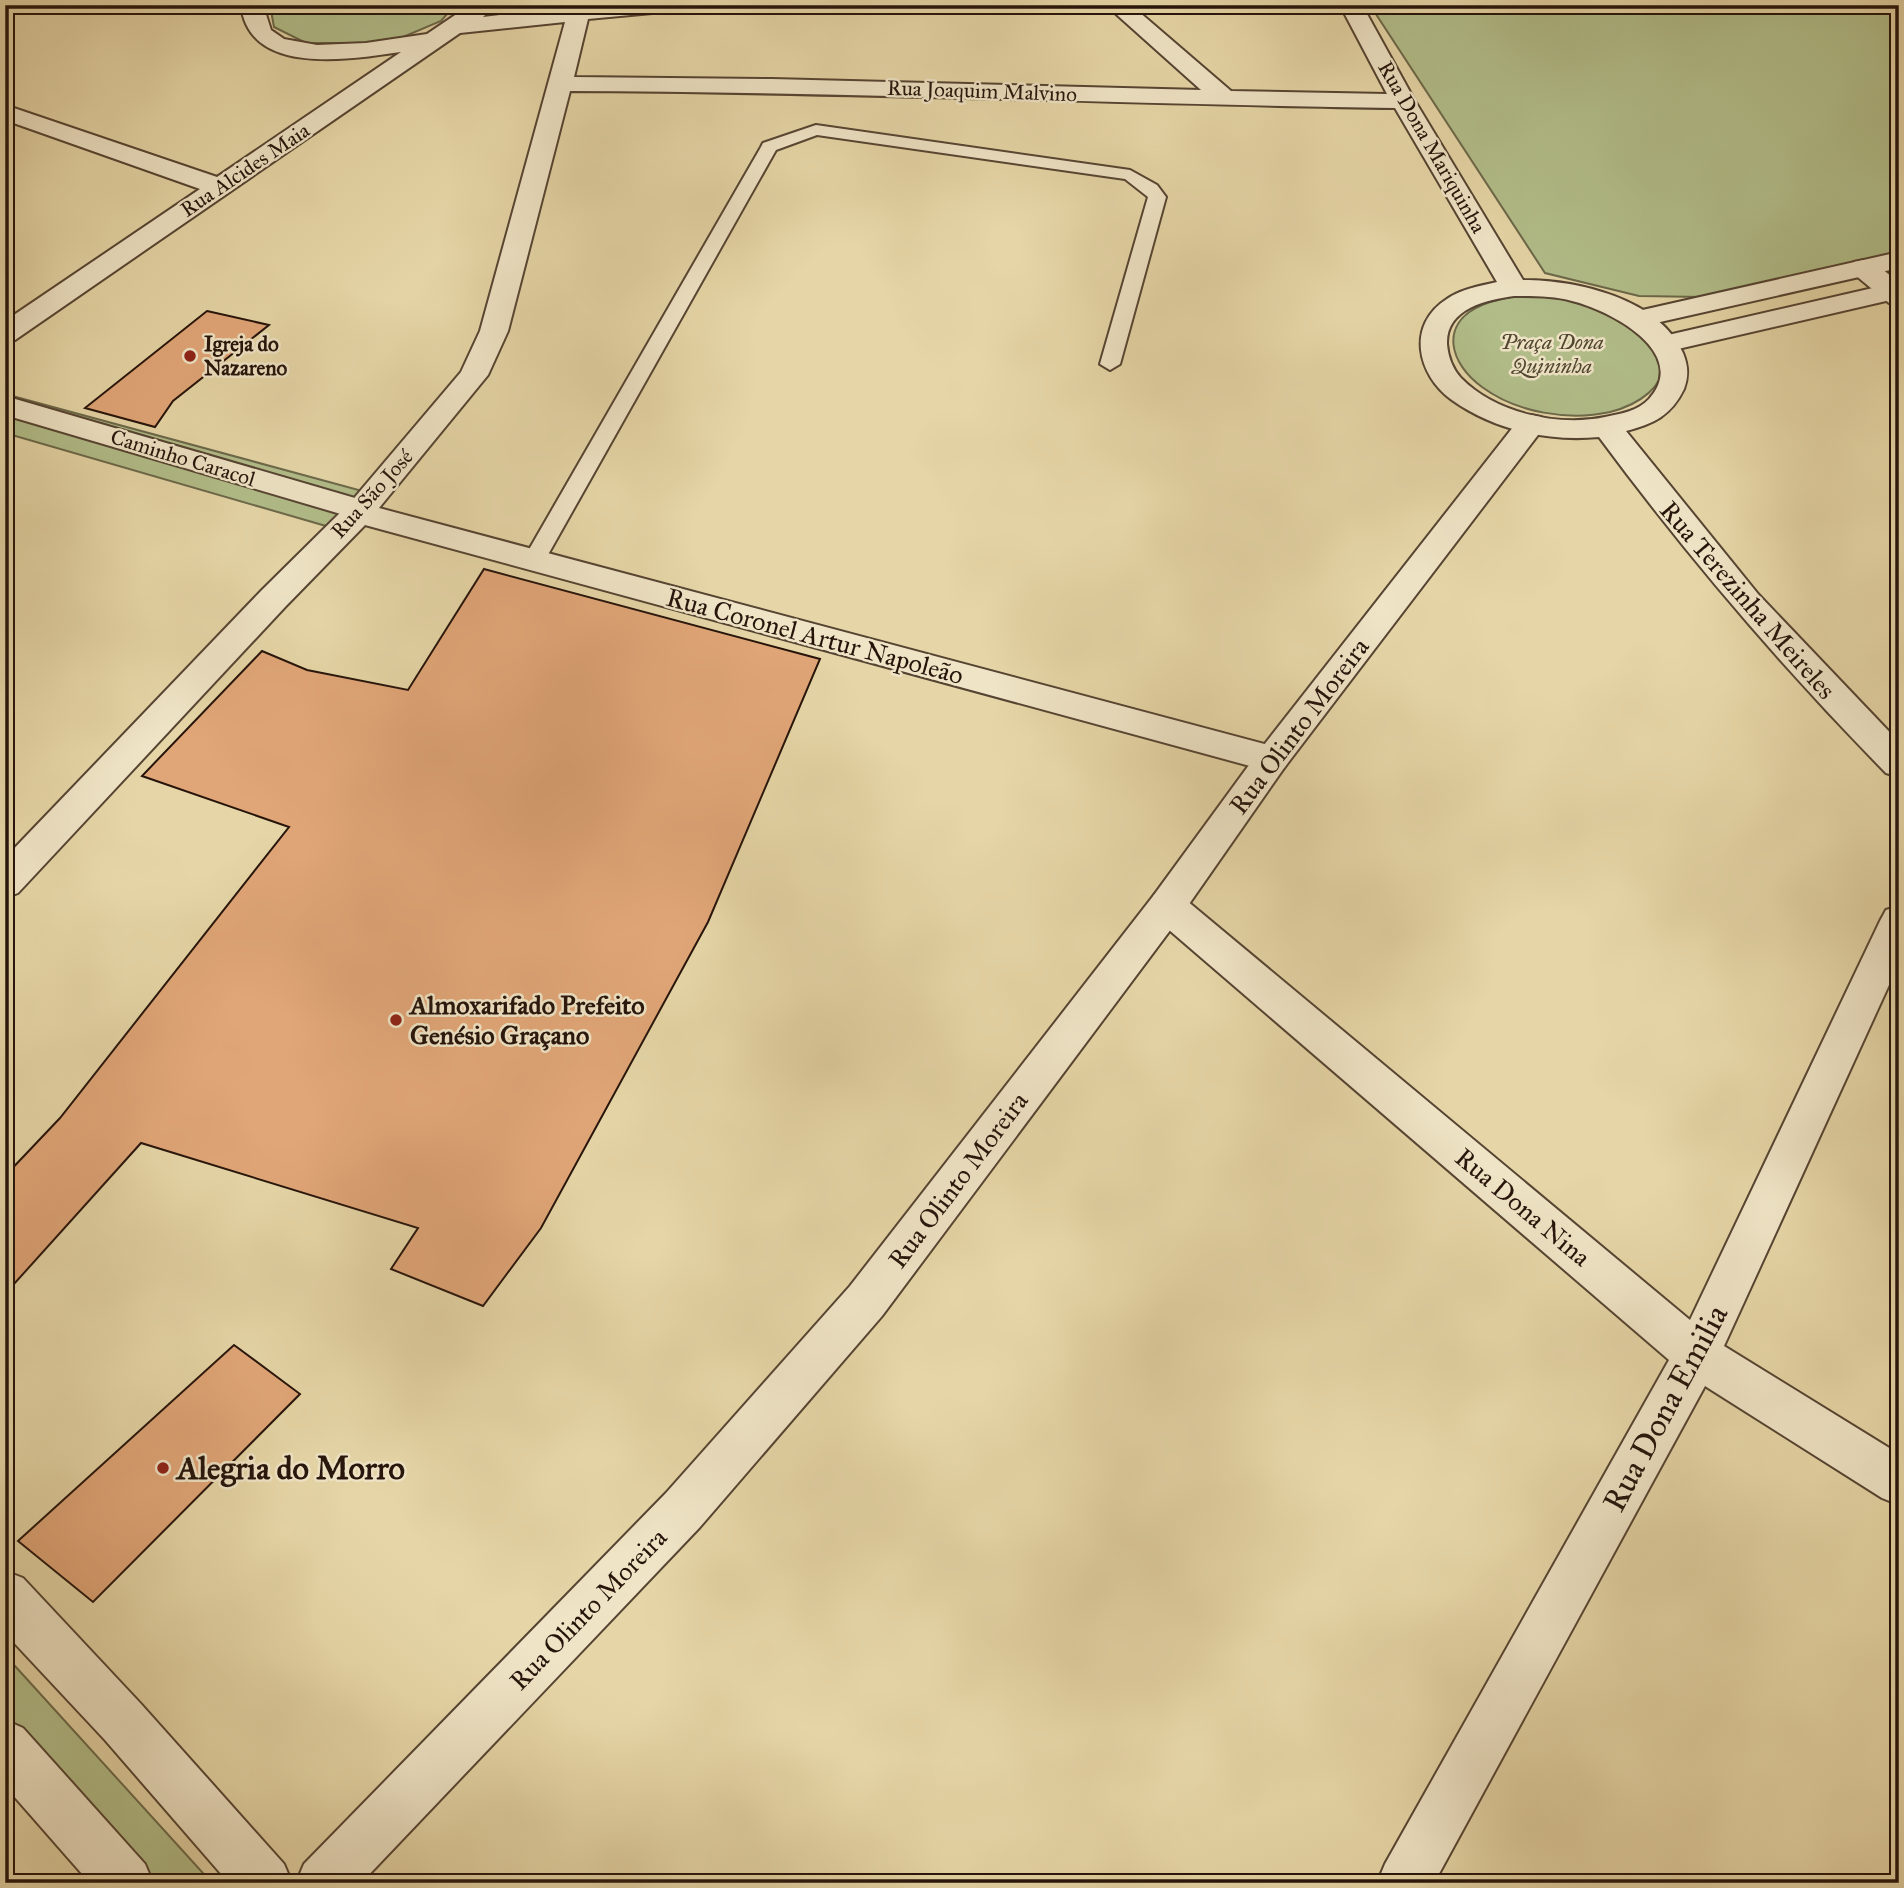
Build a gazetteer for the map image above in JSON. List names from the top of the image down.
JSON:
{
  "streets": {
    "street": [
      "Rua Joaquim Malvino",
      "Rua Dona Mariquinha",
      "Rua Alcides Maia",
      "Caminho Caracol",
      "Rua São José",
      "Rua Terezinha Meireles",
      "Rua Coronel Artur Napoleão",
      "Rua Olinto Moreira",
      "Rua Dona Nina",
      "Rua Dona Emilia"
    ]
  },
  "crossings": [
    ["Rua Joaquim Malvino", "Rua Dona Mariquinha"],
    ["Rua Joaquim Malvino", "Rua São José"],
    ["Rua Dona Mariquinha", "Rua Terezinha Meireles"],
    ["Rua Dona Mariquinha", "Rua Olinto Moreira"],
    ["Caminho Caracol", "Rua São José"],
    ["Caminho Caracol", "Rua Coronel Artur Napoleão"],
    ["Rua São José", "Rua Coronel Artur Napoleão"],
    ["Rua Terezinha Meireles", "Rua Olinto Moreira"],
    ["Rua Coronel Artur Napoleão", "Rua Olinto Moreira"],
    ["Rua Olinto Moreira", "Rua Dona Nina"],
    ["Rua Dona Nina", "Rua Dona Emilia"]
  ],
  "parks": ["Praça Dona Quininha"],
  "places": ["Igreja do Nazareno", "Almoxarifado Prefeito Genésio Graçano", "Alegria do Morro"]
}
